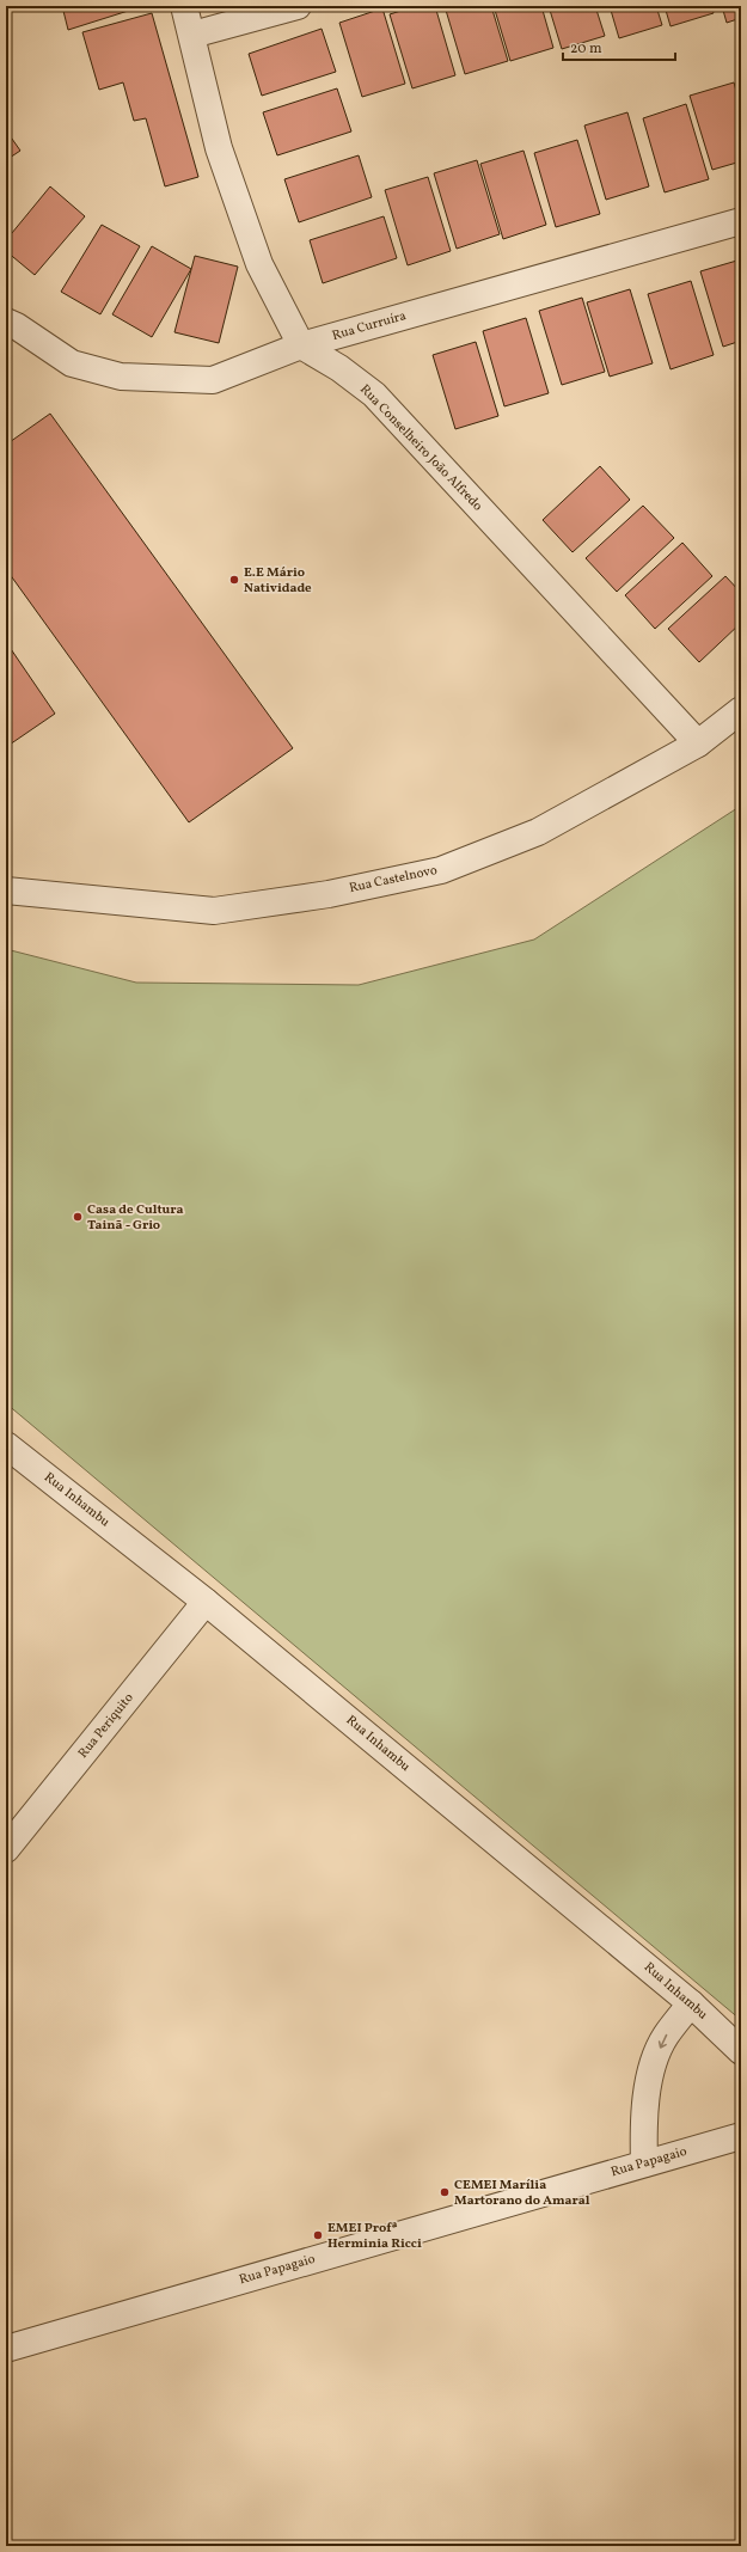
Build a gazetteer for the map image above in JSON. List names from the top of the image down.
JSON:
{
  "streets": {
    "street": [
      "Rua Curruíra",
      "Rua Conselheiro João Alfredo",
      "Rua Castelnovo",
      "Rua Inhambu",
      "Rua Periquito",
      "Rua Papagaio"
    ]
  },
  "crossings": [
    ["Rua Curruíra", "Rua Conselheiro João Alfredo"],
    ["Rua Conselheiro João Alfredo", "Rua Castelnovo"],
    ["Rua Inhambu", "Rua Periquito"]
  ],
  "places": [
    "E.E Mário Natividade",
    "Casa de Cultura Tainã - Grio",
    "CEMEI Marília Martorano do Amaral",
    "EMEI Profª Herminia Ricci"
  ],
  "scale_bar": "20 m"
}
